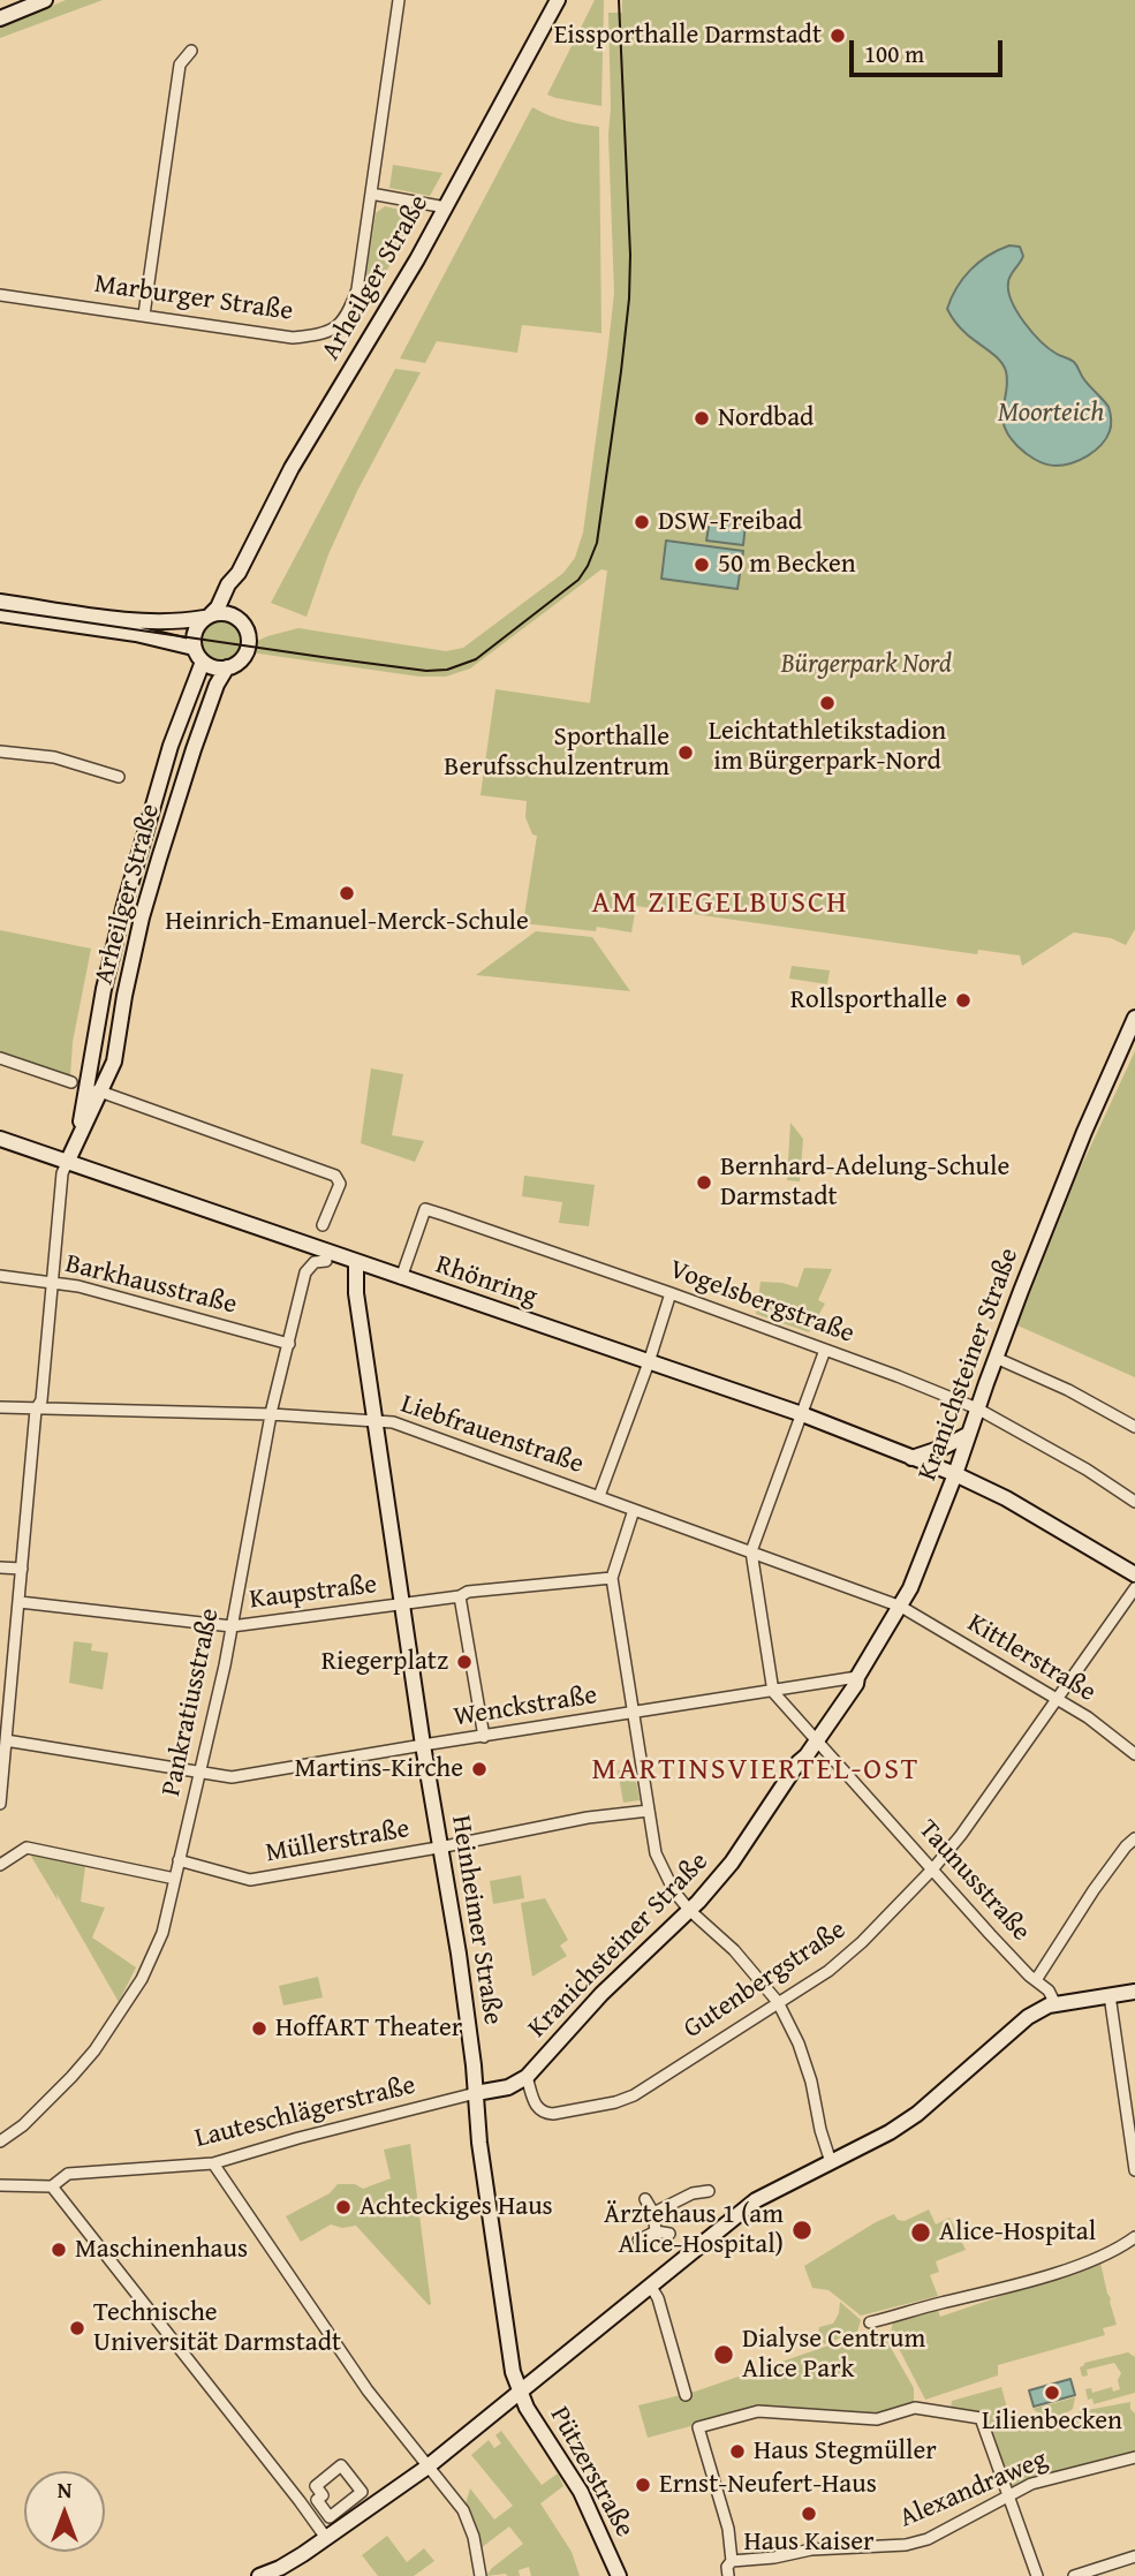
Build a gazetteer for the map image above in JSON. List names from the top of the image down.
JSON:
{
  "streets": {
    "main road": [
      "Arheilger Straße",
      "Rhönring",
      "Kranichsteiner Straße",
      "Heinheimer Straße",
      "Pützerstraße"
    ],
    "street": [
      "Marburger Straße",
      "Barkhausstraße",
      "Vogelsbergstraße",
      "Liebfrauenstraße",
      "Kaupstraße",
      "Kittlerstraße",
      "Pankratiusstraße",
      "Wenckstraße",
      "Müllerstraße",
      "Taunusstraße",
      "Gutenbergstraße",
      "Lauteschlägerstraße",
      "Alexandraweg"
    ]
  },
  "crossings": [
    ["Arheilger Straße", "Rhönring"],
    ["Arheilger Straße", "Barkhausstraße"],
    ["Arheilger Straße", "Liebfrauenstraße"],
    ["Arheilger Straße", "Kaupstraße"],
    ["Arheilger Straße", "Wenckstraße"],
    ["Rhönring", "Vogelsbergstraße"],
    ["Rhönring", "Kranichsteiner Straße"],
    ["Rhönring", "Heinheimer Straße"],
    ["Barkhausstraße", "Pankratiusstraße"],
    ["Vogelsbergstraße", "Kranichsteiner Straße"],
    ["Kranichsteiner Straße", "Liebfrauenstraße"],
    ["Kranichsteiner Straße", "Kittlerstraße"],
    ["Kranichsteiner Straße", "Wenckstraße"],
    ["Kranichsteiner Straße", "Taunusstraße"],
    ["Kranichsteiner Straße", "Heinheimer Straße"],
    ["Kranichsteiner Straße", "Gutenbergstraße"],
    ["Kranichsteiner Straße", "Lauteschlägerstraße"],
    ["Liebfrauenstraße", "Kittlerstraße"],
    ["Liebfrauenstraße", "Pankratiusstraße"],
    ["Liebfrauenstraße", "Heinheimer Straße"],
    ["Kaupstraße", "Pankratiusstraße"],
    ["Kaupstraße", "Heinheimer Straße"],
    ["Kittlerstraße", "Gutenbergstraße"],
    ["Pankratiusstraße", "Wenckstraße"],
    ["Pankratiusstraße", "Müllerstraße"],
    ["Wenckstraße", "Taunusstraße"],
    ["Wenckstraße", "Heinheimer Straße"],
    ["Müllerstraße", "Heinheimer Straße"],
    ["Taunusstraße", "Gutenbergstraße"],
    ["Heinheimer Straße", "Lauteschlägerstraße"],
    ["Heinheimer Straße", "Pützerstraße"]
  ],
  "districts": ["AM ZIEGELBUSCH", "MARTINSVIERTEL-OST"],
  "water": ["Moorteich"],
  "parks": ["Bürgerpark Nord"],
  "places": [
    "Eissporthalle Darmstadt",
    "Nordbad",
    "DSW-Freibad",
    "50 m Becken",
    "Leichtathletikstadion im Bürgerpark-Nord",
    "Sporthalle Berufsschulzentrum",
    "Heinrich-Emanuel-Merck-Schule",
    "Rollsporthalle",
    "Bernhard-Adelung-Schule Darmstadt",
    "Riegerplatz",
    "Martins-Kirche",
    "HoffART Theater",
    "Achteckiges Haus",
    "Ärztehaus 1 (am Alice-Hospital)",
    "Alice-Hospital",
    "Maschinenhaus",
    "Technische Universität Darmstadt",
    "Dialyse Centrum Alice Park",
    "Lilienbecken",
    "Haus Stegmüller",
    "Ernst-Neufert-Haus",
    "Haus Kaiser"
  ],
  "scale_bar": "100 m",
  "north": "top"
}
